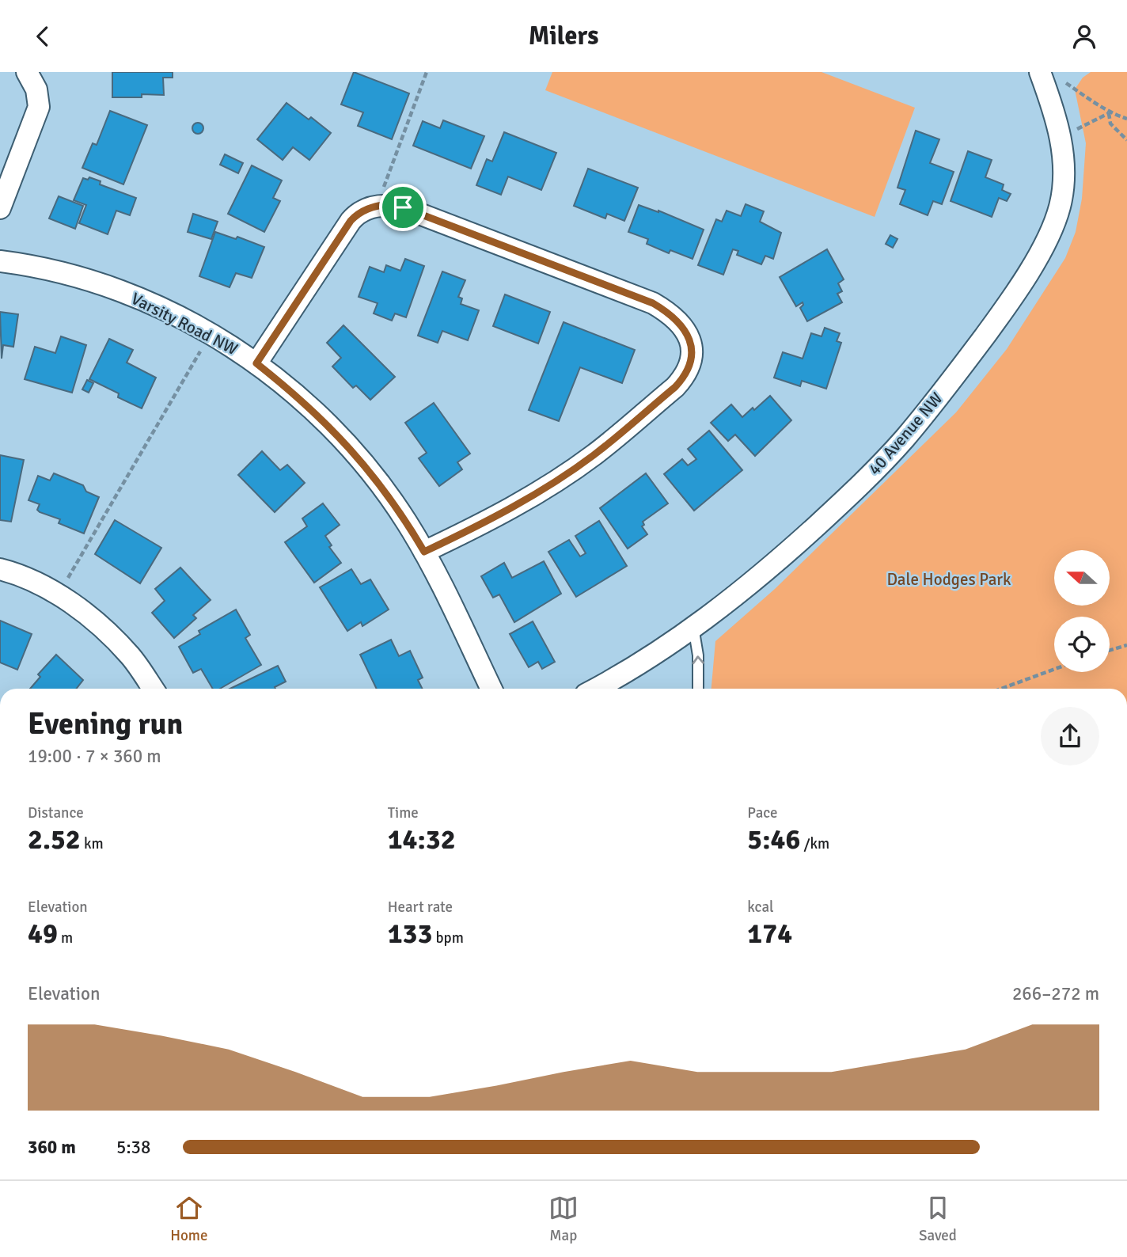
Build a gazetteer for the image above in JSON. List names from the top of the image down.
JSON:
{
  "streets": {
    "street": ["Varsity Road NW", "40 Avenue NW"]
  },
  "parks": ["Dale Hodges Park"],
  "north": "left",
  "page": {
    "header": "Milers",
    "heading": ["Evening run", "19:00 · 7 × 360 m"],
    "stats": [
      ["Distance", "2.52 km"],
      ["Time", "14:32"],
      ["Pace", "5:46 /km"],
      ["Elevation", "49 m"],
      ["Heart rate", "133 bpm"],
      ["kcal", "174"]
    ],
    "chart": ["Elevation", "266–272 m"],
    "list": [
      {
        "name": "360 m",
        "note": "5:38"
      }
    ],
    "tabs": ["Home", "Map", "Saved"]
  }
}
